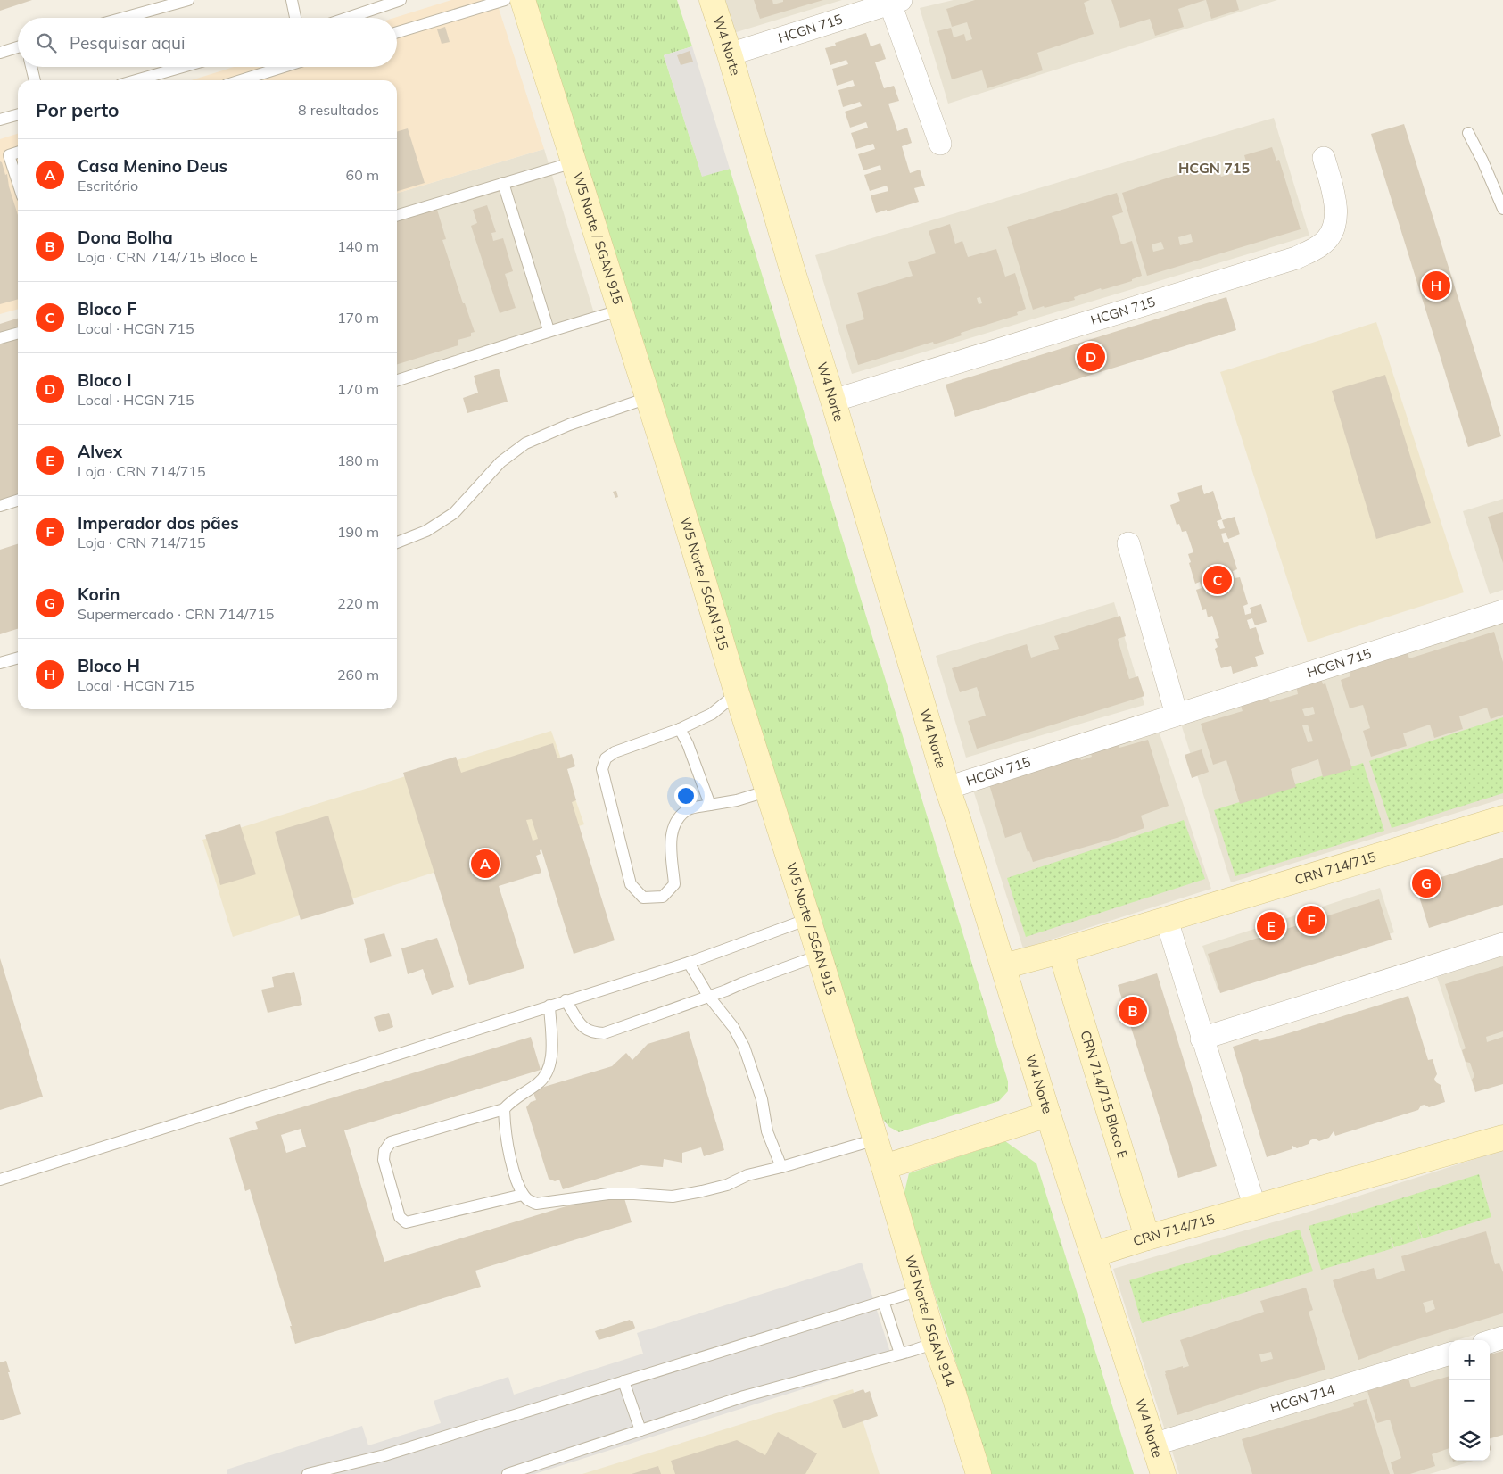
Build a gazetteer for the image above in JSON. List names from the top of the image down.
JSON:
{
  "streets": {
    "main road": [
      "W4 Norte",
      "W5 Norte / SGAN 915",
      "CRN 714/715",
      "CRN 714/715 Bloco E",
      "W5 Norte / SGAN 914"
    ],
    "street": ["HCGN 715", "HCGN 714"]
  },
  "crossings": [
    ["HCGN 715", "W4 Norte"],
    ["W4 Norte", "CRN 714/715"],
    ["W4 Norte", "HCGN 714"],
    ["W5 Norte / SGAN 915", "W5 Norte / SGAN 914"],
    ["CRN 714/715", "CRN 714/715 Bloco E"]
  ],
  "districts": ["HCGN 715"],
  "page": {
    "search": "Pesquisar aqui",
    "heading": ["Por perto", "8 resultados"],
    "list": [
      {
        "mark": "A",
        "name": "Casa Menino Deus",
        "note": "Escritório",
        "value": "60 m"
      },
      {
        "mark": "B",
        "name": "Dona Bolha",
        "note": "Loja · CRN 714/715 Bloco E",
        "value": "140 m"
      },
      {
        "mark": "C",
        "name": "Bloco F",
        "note": "Local · HCGN 715",
        "value": "170 m"
      },
      {
        "mark": "D",
        "name": "Bloco I",
        "note": "Local · HCGN 715",
        "value": "170 m"
      },
      {
        "mark": "E",
        "name": "Alvex",
        "note": "Loja · CRN 714/715",
        "value": "180 m"
      },
      {
        "mark": "F",
        "name": "Imperador dos pães",
        "note": "Loja · CRN 714/715",
        "value": "190 m"
      },
      {
        "mark": "G",
        "name": "Korin",
        "note": "Supermercado · CRN 714/715",
        "value": "220 m"
      },
      {
        "mark": "H",
        "name": "Bloco H",
        "note": "Local · HCGN 715",
        "value": "260 m"
      }
    ],
    "pins": [
      "H",
      "D",
      "C",
      "A",
      "G",
      "F",
      "E",
      "B"
    ],
    "map_buttons": ["+", "−"]
  }
}
